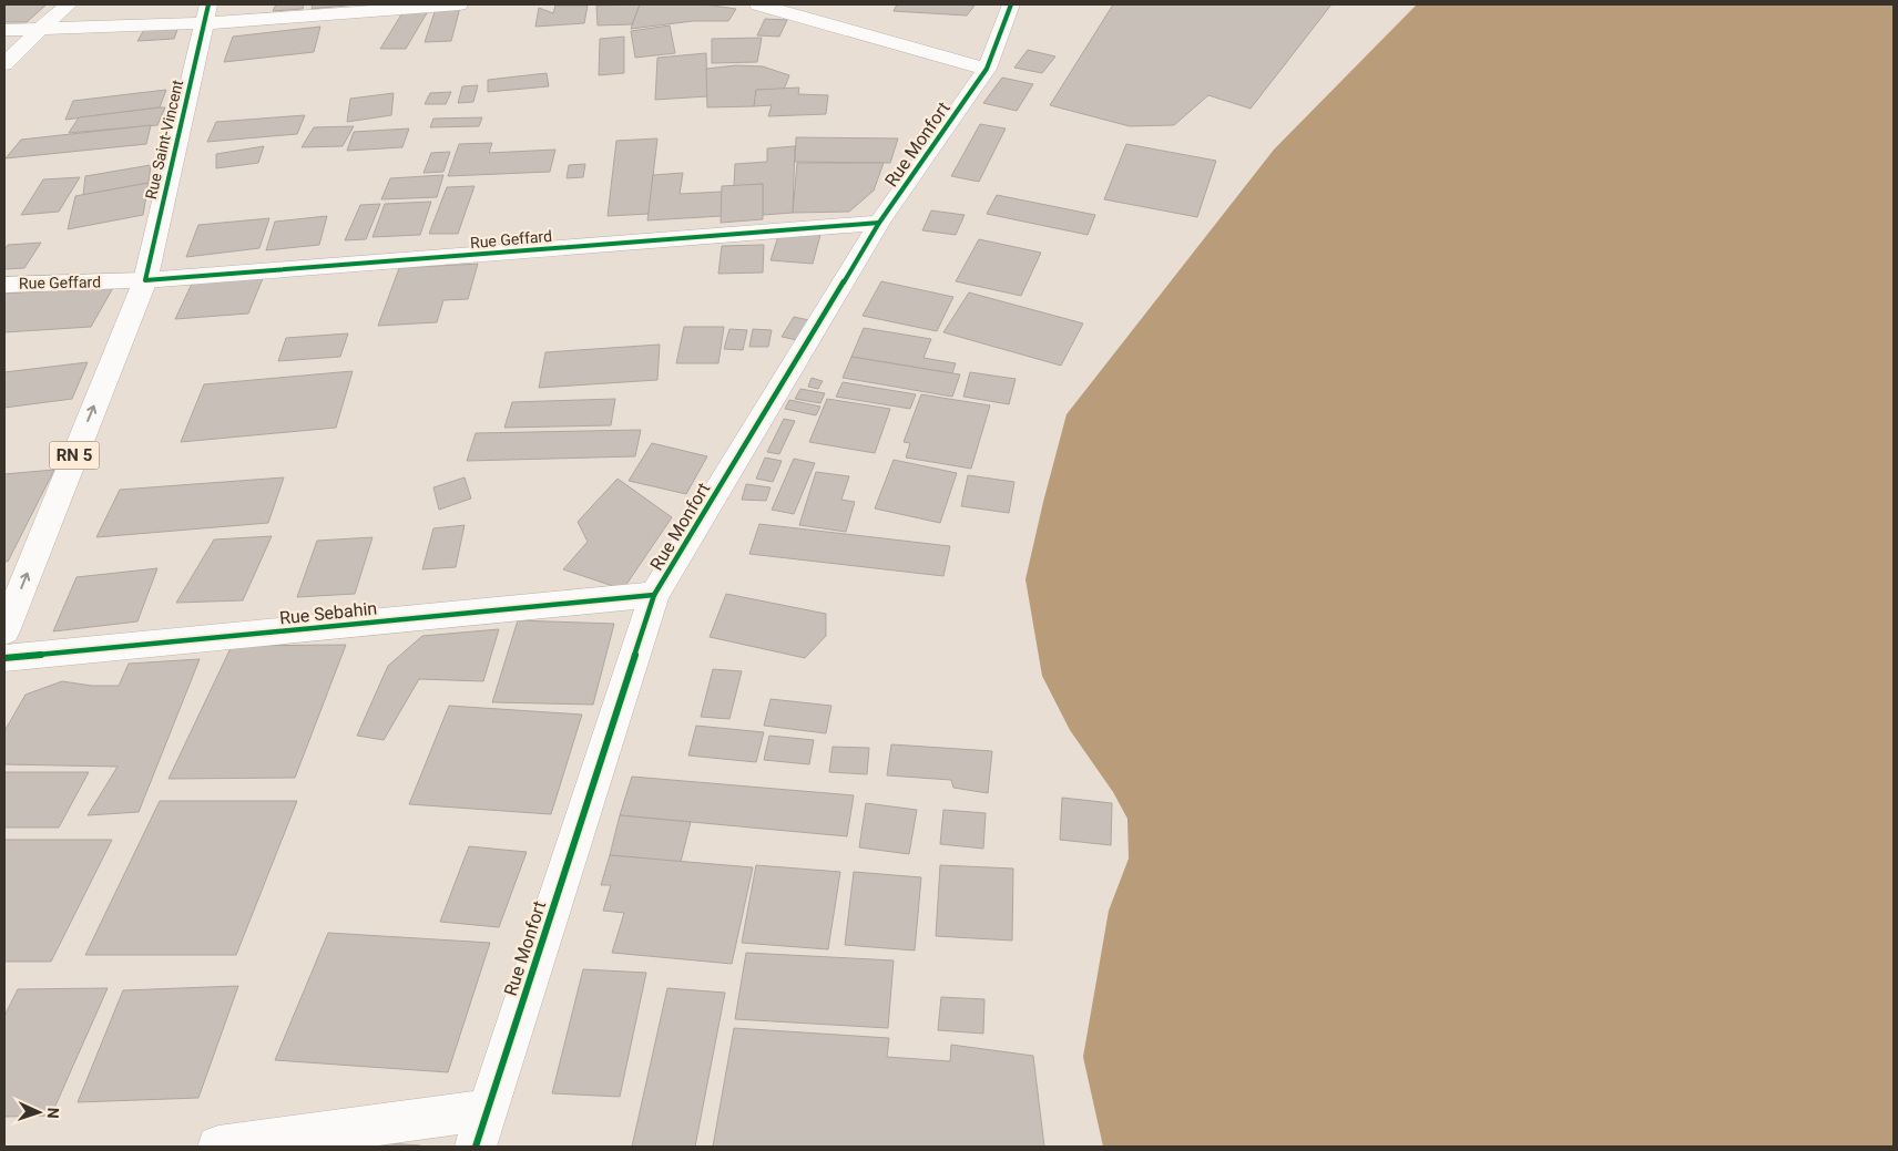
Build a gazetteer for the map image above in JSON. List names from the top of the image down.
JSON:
{
  "streets": {
    "street": [
      "Rue Saint-Vincent",
      "Rue Monfort",
      "Rue Geffard",
      "RN 5",
      "Rue Sebahin"
    ]
  },
  "crossings": [
    ["Rue Saint-Vincent", "Rue Geffard"],
    ["Rue Monfort", "Rue Geffard"],
    ["Rue Monfort", "Rue Sebahin"]
  ],
  "one_way": ["Rue Saint-Vincent"],
  "north": "right"
}
